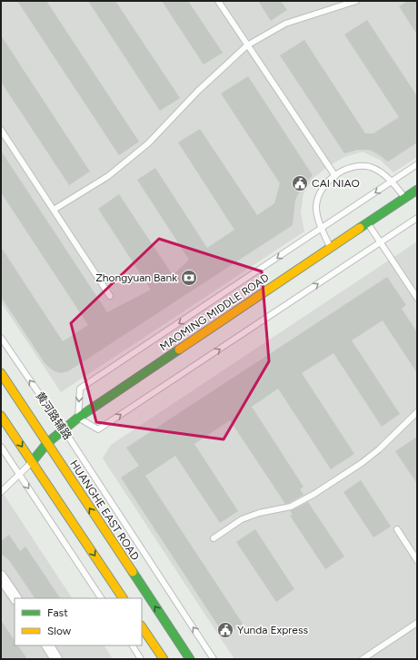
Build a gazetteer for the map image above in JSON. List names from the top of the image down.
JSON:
{
  "streets": {
    "main road": ["MAOMING MIDDLE ROAD", "HUANGHE EAST ROAD"],
    "lane": ["黄河路辅路"]
  },
  "crossings": [
    ["MAOMING MIDDLE ROAD", "黄河路辅路"],
    ["MAOMING MIDDLE ROAD", "HUANGHE EAST ROAD"]
  ],
  "one_way": ["黄河路辅路"],
  "places": {
    "public building": ["CAI NIAO", "Yunda Express"],
    "bank": ["Zhongyuan Bank"]
  },
  "legend": ["Fast", "Slow"]
}
